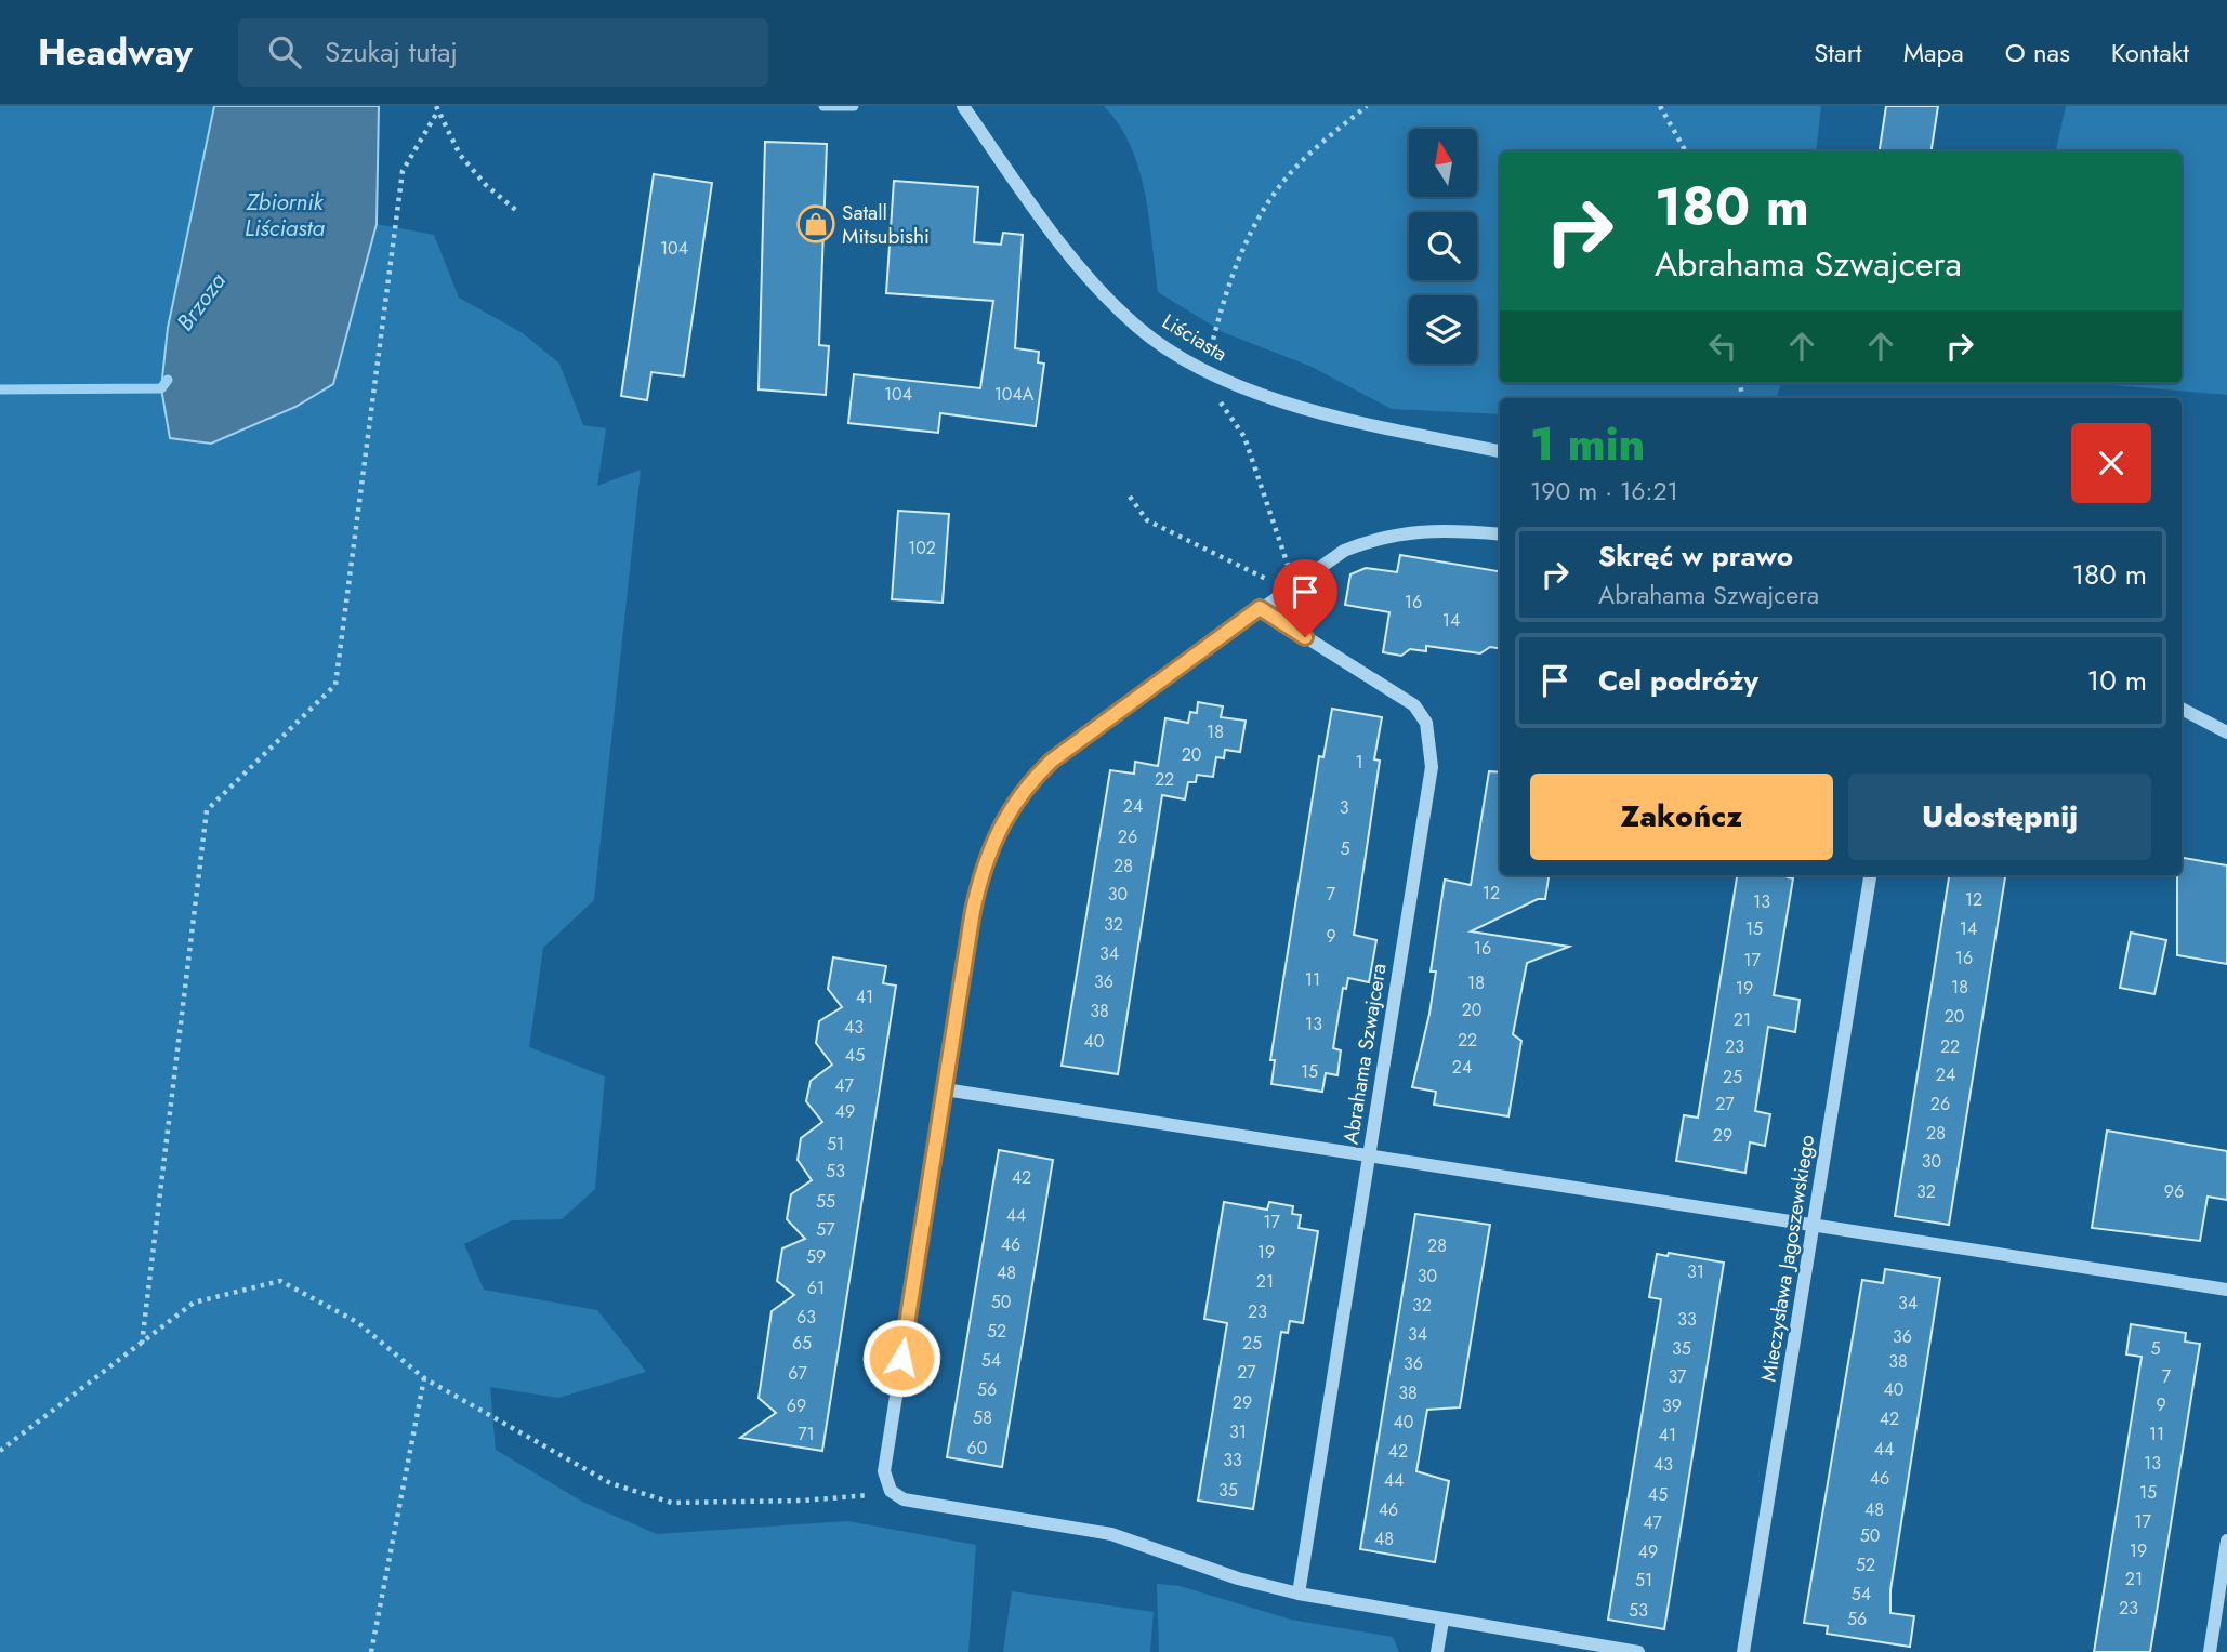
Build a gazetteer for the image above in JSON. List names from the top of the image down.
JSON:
{
  "streets": {
    "street": ["Liściasta", "Abrahama Szwajcera", "Mieczysława Jagoszewskiego"]
  },
  "water": ["Zbiornik Liściasta", "Brzoza"],
  "places": {
    "shop": ["Satall Mitsubishi"]
  },
  "house_numbers": [
    "104",
    "104",
    "104A",
    "102",
    "16",
    "14",
    "18",
    "20",
    "1",
    "22",
    "24",
    "3",
    "26",
    "5",
    "28",
    "12",
    "30",
    "7",
    "12",
    "13",
    "32",
    "15",
    "14",
    "9",
    "16",
    "34",
    "16",
    "17",
    "11",
    "36",
    "18",
    "18",
    "19",
    "41",
    "20",
    "38",
    "20",
    "21",
    "13",
    "43",
    "22",
    "40",
    "23",
    "22",
    "45",
    "24",
    "15",
    "24",
    "25",
    "47",
    "27",
    "26",
    "49",
    "28",
    "29",
    "51",
    "30",
    "53",
    "42",
    "32",
    "96",
    "55",
    "44",
    "17",
    "57",
    "46",
    "28",
    "19",
    "59",
    "31",
    "48",
    "30",
    "21",
    "61",
    "50",
    "34",
    "32",
    "23",
    "63",
    "33",
    "52",
    "34",
    "36",
    "65",
    "25",
    "35",
    "5",
    "54",
    "38",
    "36",
    "27",
    "67",
    "37",
    "7",
    "56",
    "40",
    "38",
    "29",
    "9",
    "69",
    "39",
    "58",
    "42",
    "40",
    "31",
    "71",
    "11",
    "41",
    "60",
    "44",
    "42",
    "33",
    "13",
    "43",
    "46",
    "44",
    "35",
    "15",
    "45",
    "46",
    "48",
    "17",
    "47",
    "50",
    "48",
    "19",
    "49",
    "52",
    "21",
    "51",
    "54",
    "23",
    "53",
    "56"
  ],
  "north": "top",
  "page": {
    "header": "Headway",
    "search": "Szukaj tutaj",
    "nav": [
      "Start",
      "Mapa",
      "O nas",
      "Kontakt"
    ],
    "turn": ["180 m", "Abrahama Szwajcera"],
    "heading": ["1 min", "190 m · 16:21"],
    "list": [
      {
        "name": "Skręć w prawo",
        "note": "Abrahama Szwajcera",
        "value": "180 m"
      },
      {
        "name": "Cel podróży",
        "value": "10 m"
      }
    ],
    "buttons": ["Zakończ", "Udostępnij"]
  }
}
